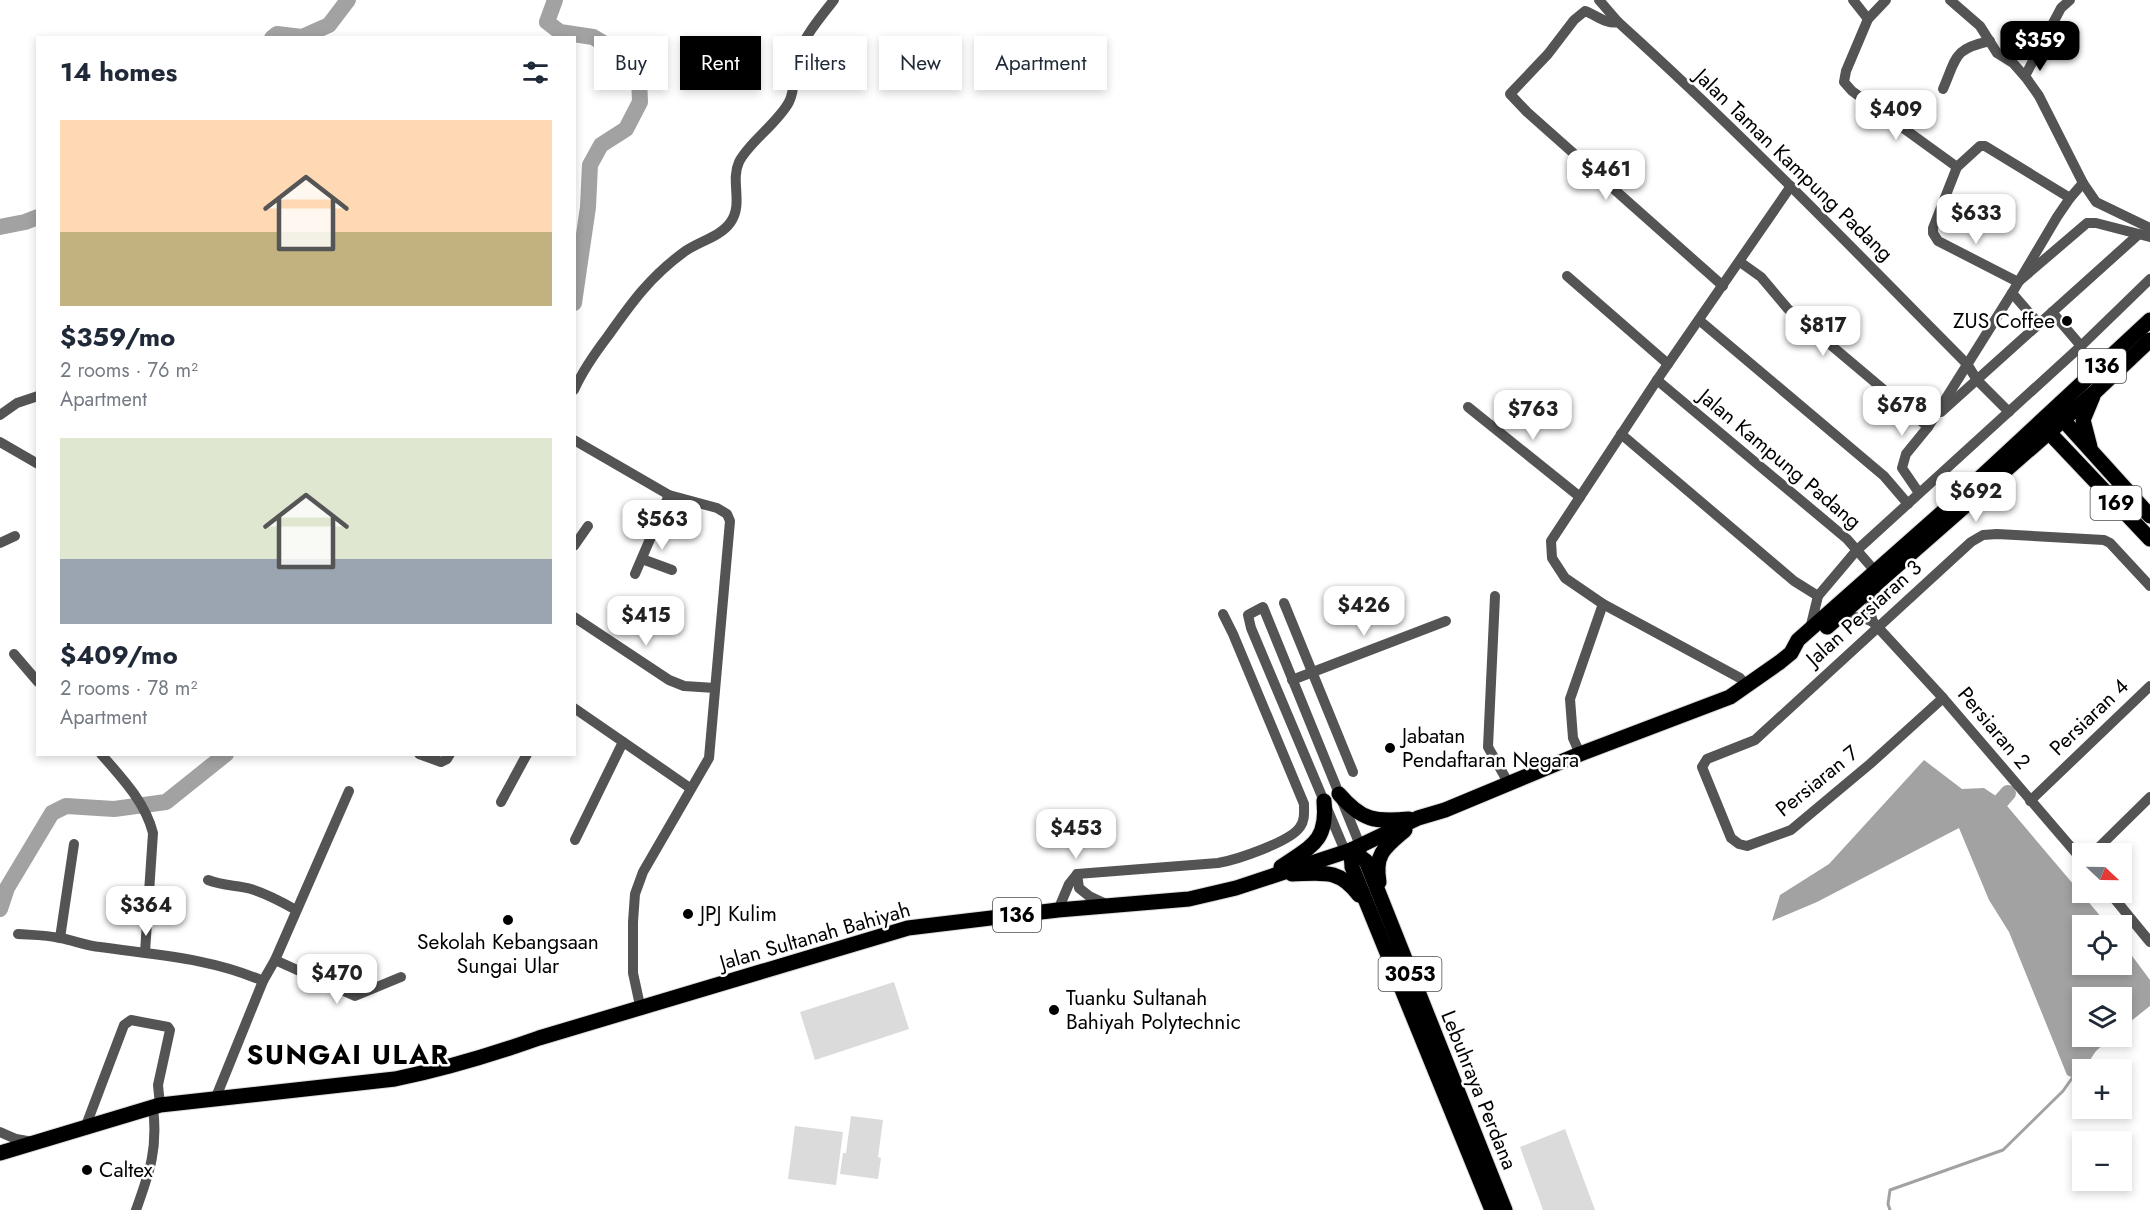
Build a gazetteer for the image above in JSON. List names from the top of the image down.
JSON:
{
  "streets": {
    "main road": [
      "136",
      "169",
      "Jalan Sultanah Bahiyah",
      "3053",
      "Lebuhraya Perdana"
    ],
    "street": [
      "Jalan Taman Kampung Padang",
      "Jalan Kampung Padang",
      "Jalan Persiaran 3",
      "Persiaran 4",
      "Persiaran 2",
      "Persiaran 7"
    ]
  },
  "crossings": [
    ["Jalan Kampung Padang", "Jalan Sultanah Bahiyah"],
    ["169", "Jalan Sultanah Bahiyah"],
    ["Jalan Persiaran 3", "Persiaran 2"],
    ["Jalan Persiaran 3", "Persiaran 7"],
    ["Persiaran 4", "Persiaran 2"],
    ["Persiaran 2", "Persiaran 7"],
    ["Jalan Sultanah Bahiyah", "Lebuhraya Perdana"]
  ],
  "districts": ["SUNGAI ULAR"],
  "places": [
    "ZUS Coffee",
    "Jabatan Pendaftaran Negara",
    "JPJ Kulim",
    "Sekolah Kebangsaan Sungai Ular",
    "Tuanku Sultanah Bahiyah Polytechnic",
    "Caltex"
  ],
  "north": "right",
  "page": {
    "price": [
      "$359",
      "$409",
      "$461",
      "$633",
      "$817",
      "$678",
      "$763",
      "$692",
      "$563",
      "$426",
      "$415",
      "$453",
      "$364",
      "$470"
    ],
    "chip": [
      "Buy",
      "Rent",
      "Filters",
      "New",
      "Apartment"
    ],
    "heading": "14 homes",
    "list": [
      {
        "name": "$359/mo",
        "note": "2 rooms · 76 m² · Apartment"
      },
      {
        "name": "$409/mo",
        "note": "2 rooms · 78 m² · Apartment"
      }
    ],
    "map_buttons": ["+", "−"]
  }
}
